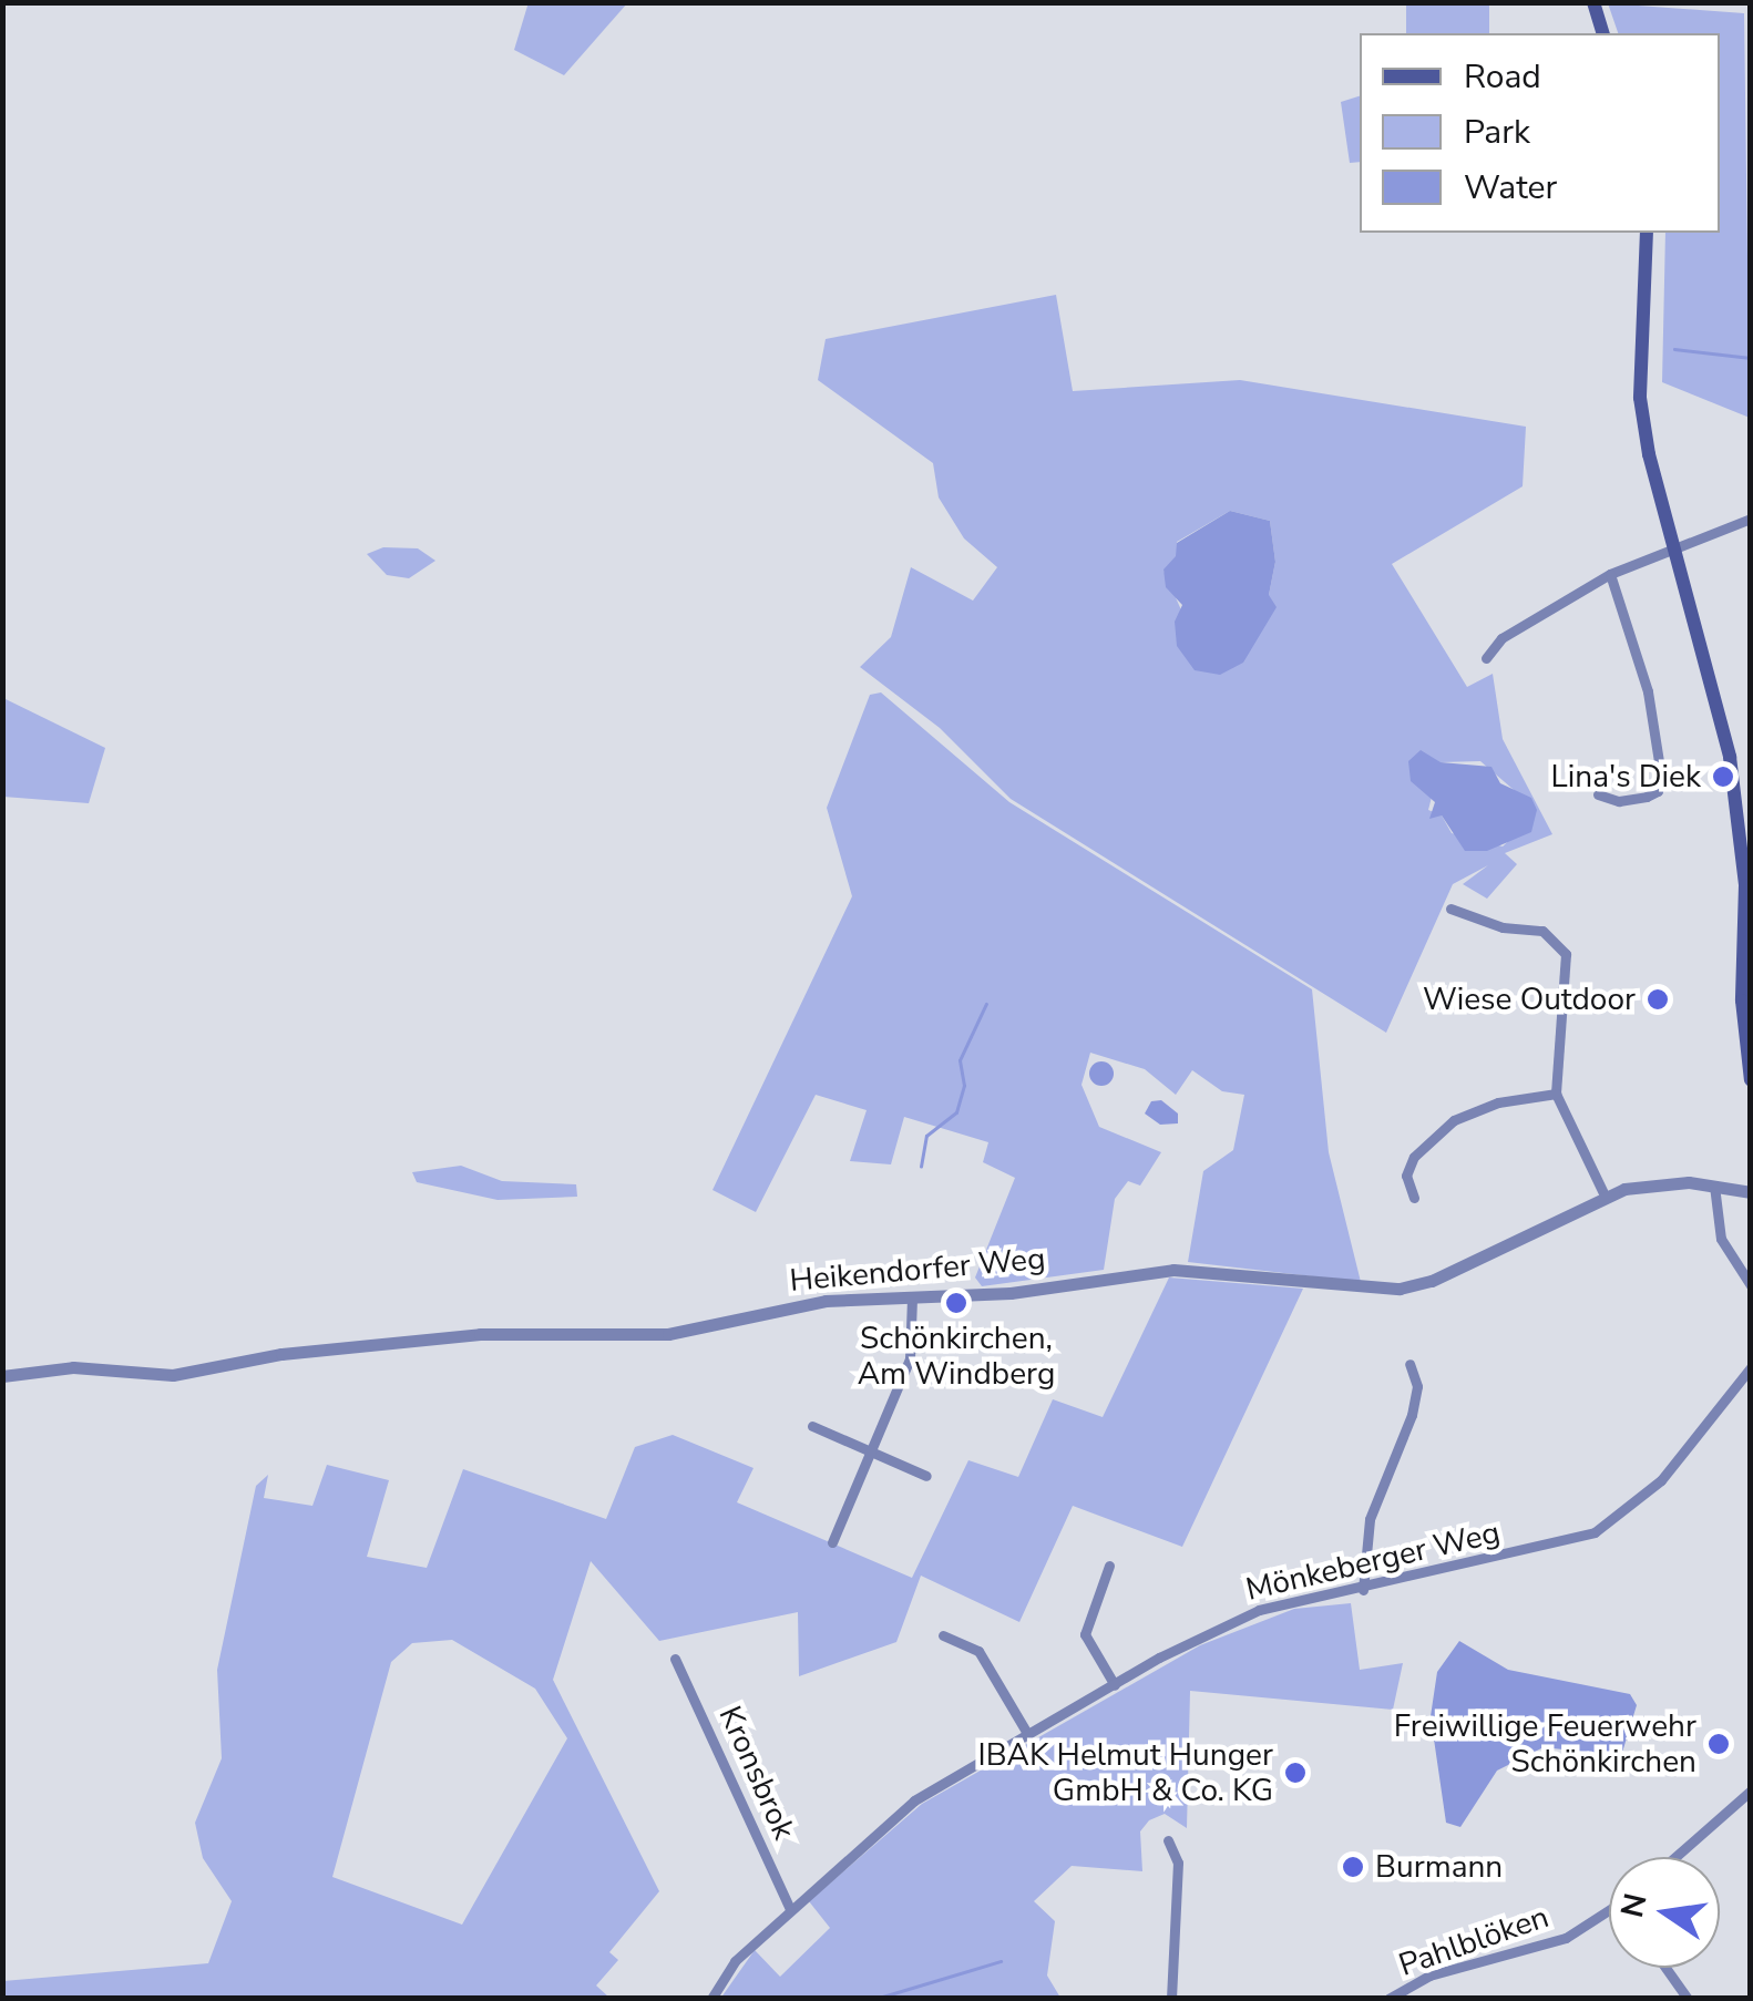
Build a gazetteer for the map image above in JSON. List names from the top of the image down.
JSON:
{
  "streets": {
    "street": [
      "Heikendorfer Weg",
      "Mönkeberger Weg",
      "Kronsbrok",
      "Pahlblöken"
    ]
  },
  "crossings": [
    ["Mönkeberger Weg", "Kronsbrok"]
  ],
  "places": [
    "Lina's Diek",
    "Wiese Outdoor",
    "Schönkirchen, Am Windberg",
    "Freiwillige Feuerwehr Schönkirchen",
    "IBAK Helmut Hunger GmbH & Co. KG",
    "Burmann"
  ],
  "legend": ["Road", "Park", "Water"],
  "north": "left"
}
